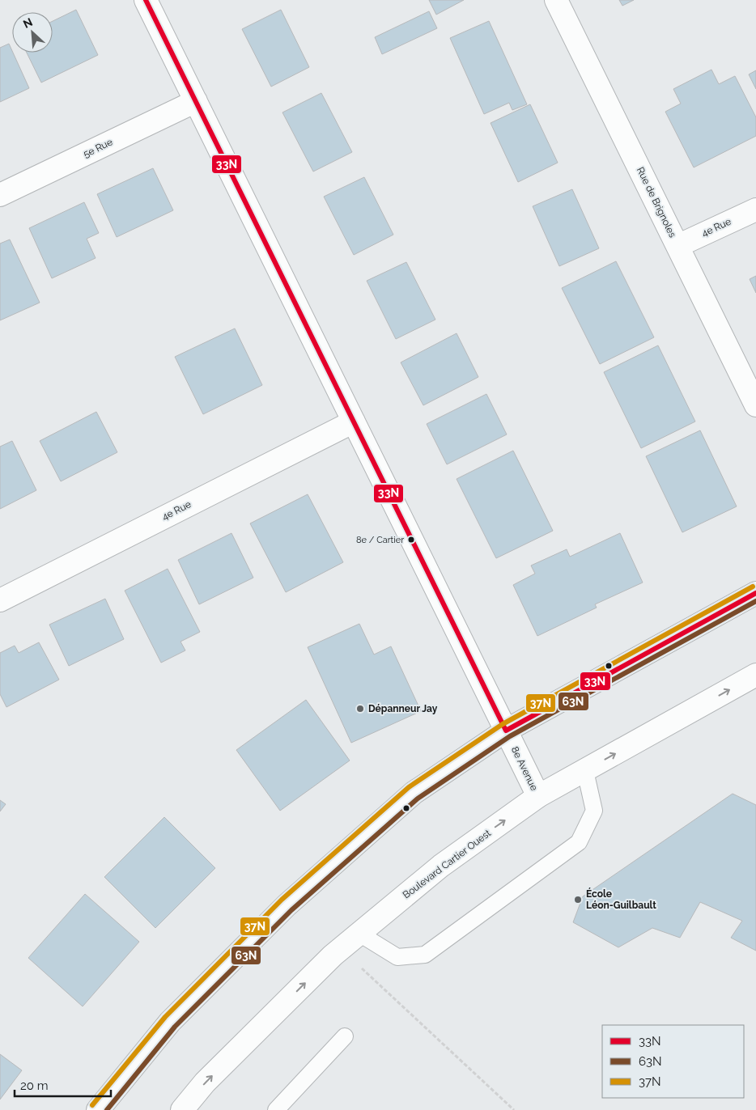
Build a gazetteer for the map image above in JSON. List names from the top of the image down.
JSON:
{
  "streets": {
    "street": [
      "5e Rue",
      "Rue de Brignoles",
      "4e Rue",
      "8e Avenue",
      "Boulevard Cartier Ouest"
    ]
  },
  "crossings": [
    ["5e Rue", "8e Avenue"],
    ["Rue de Brignoles", "4e Rue"],
    ["4e Rue", "8e Avenue"],
    ["8e Avenue", "Boulevard Cartier Ouest"]
  ],
  "places": ["8e / Cartier", "Dépanneur Jay", "École Léon-Guilbault"],
  "lines": ["transit line 33N", "transit line 37N", "transit line 63N"],
  "legend": ["33N", "63N", "37N"],
  "scale_bar": "20 m",
  "north": "top left"
}
